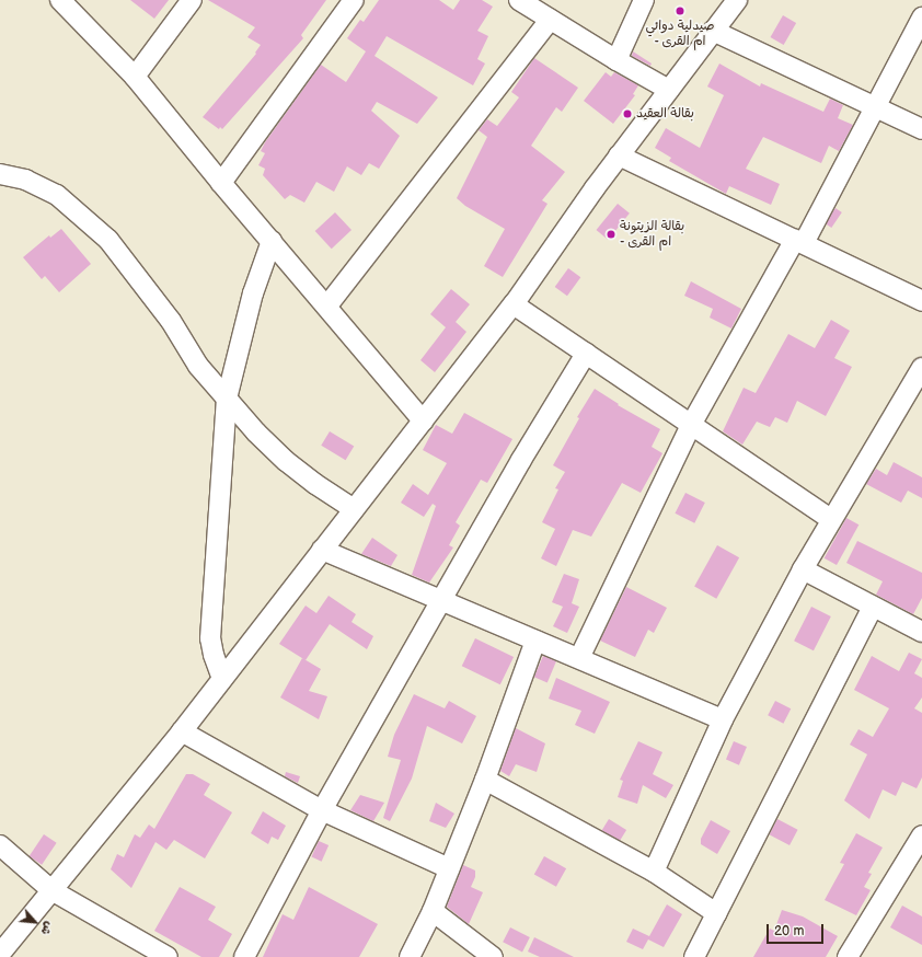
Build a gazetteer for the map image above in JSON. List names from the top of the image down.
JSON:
{
  "places": ["صيدلية دوائي - ام القرى", "بقالة العقيد", "بقالة الزيتونة - ام القرى"],
  "scale_bar": "20 m",
  "north": "bottom right"
}
